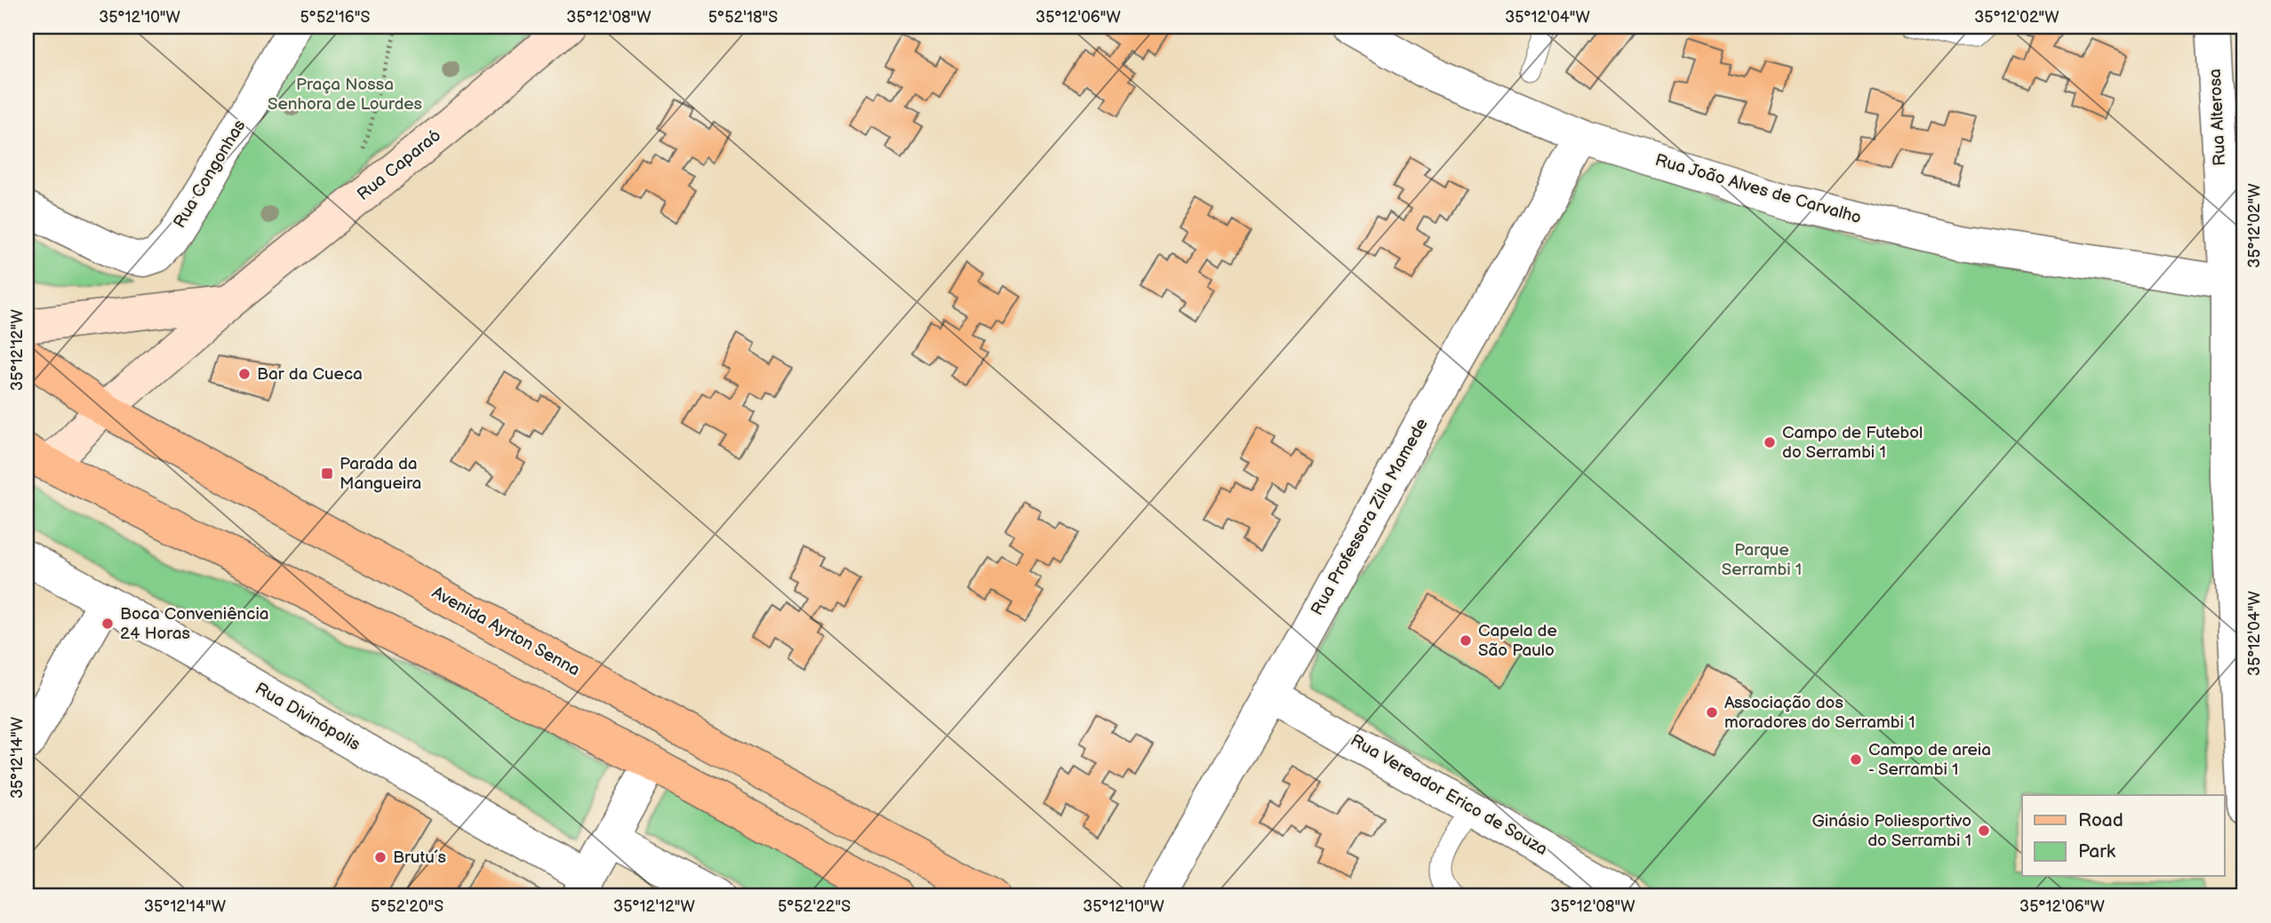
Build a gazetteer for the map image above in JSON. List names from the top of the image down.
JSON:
{
  "streets": {
    "main road": ["Rua Caparaó", "Avenida Ayrton Senna"],
    "street": [
      "Rua Alterosa",
      "Rua Congonhas",
      "Rua João Alves de Carvalho",
      "Rua Professora Zila Mamede",
      "Rua Divinópolis",
      "Rua Vereador Erico de Souza"
    ]
  },
  "crossings": [
    ["Rua Alterosa", "Rua João Alves de Carvalho"],
    ["Rua Caparaó", "Avenida Ayrton Senna"],
    ["Rua João Alves de Carvalho", "Rua Professora Zila Mamede"],
    ["Rua Professora Zila Mamede", "Rua Vereador Erico de Souza"]
  ],
  "parks": ["Praça Nossa Senhora de Lourdes", "Parque Serrambi 1"],
  "places": {
    "other": [
      "Bar da Cueca",
      "Campo de Futebol do Serrambi 1",
      "Boca Conveniência 24 Horas",
      "Capela de São Paulo",
      "Associação dos moradores do Serrambi 1",
      "Campo de areia - Serrambi 1",
      "Ginásio Poliesportivo do Serrambi 1",
      "Brutu´s"
    ],
    "transit": ["Parada da Mangueira"]
  },
  "legend": ["Road", "Park"],
  "coordinates": [
    "35°12'10\"W",
    "5°52'16\"S",
    "35°12'08\"W",
    "5°52'18\"S",
    "35°12'06\"W",
    "35°12'04\"W",
    "35°12'02\"W",
    "35°12'12\"W",
    "35°12'14\"W",
    "5°52'20\"S",
    "5°52'22\"S"
  ]
}
